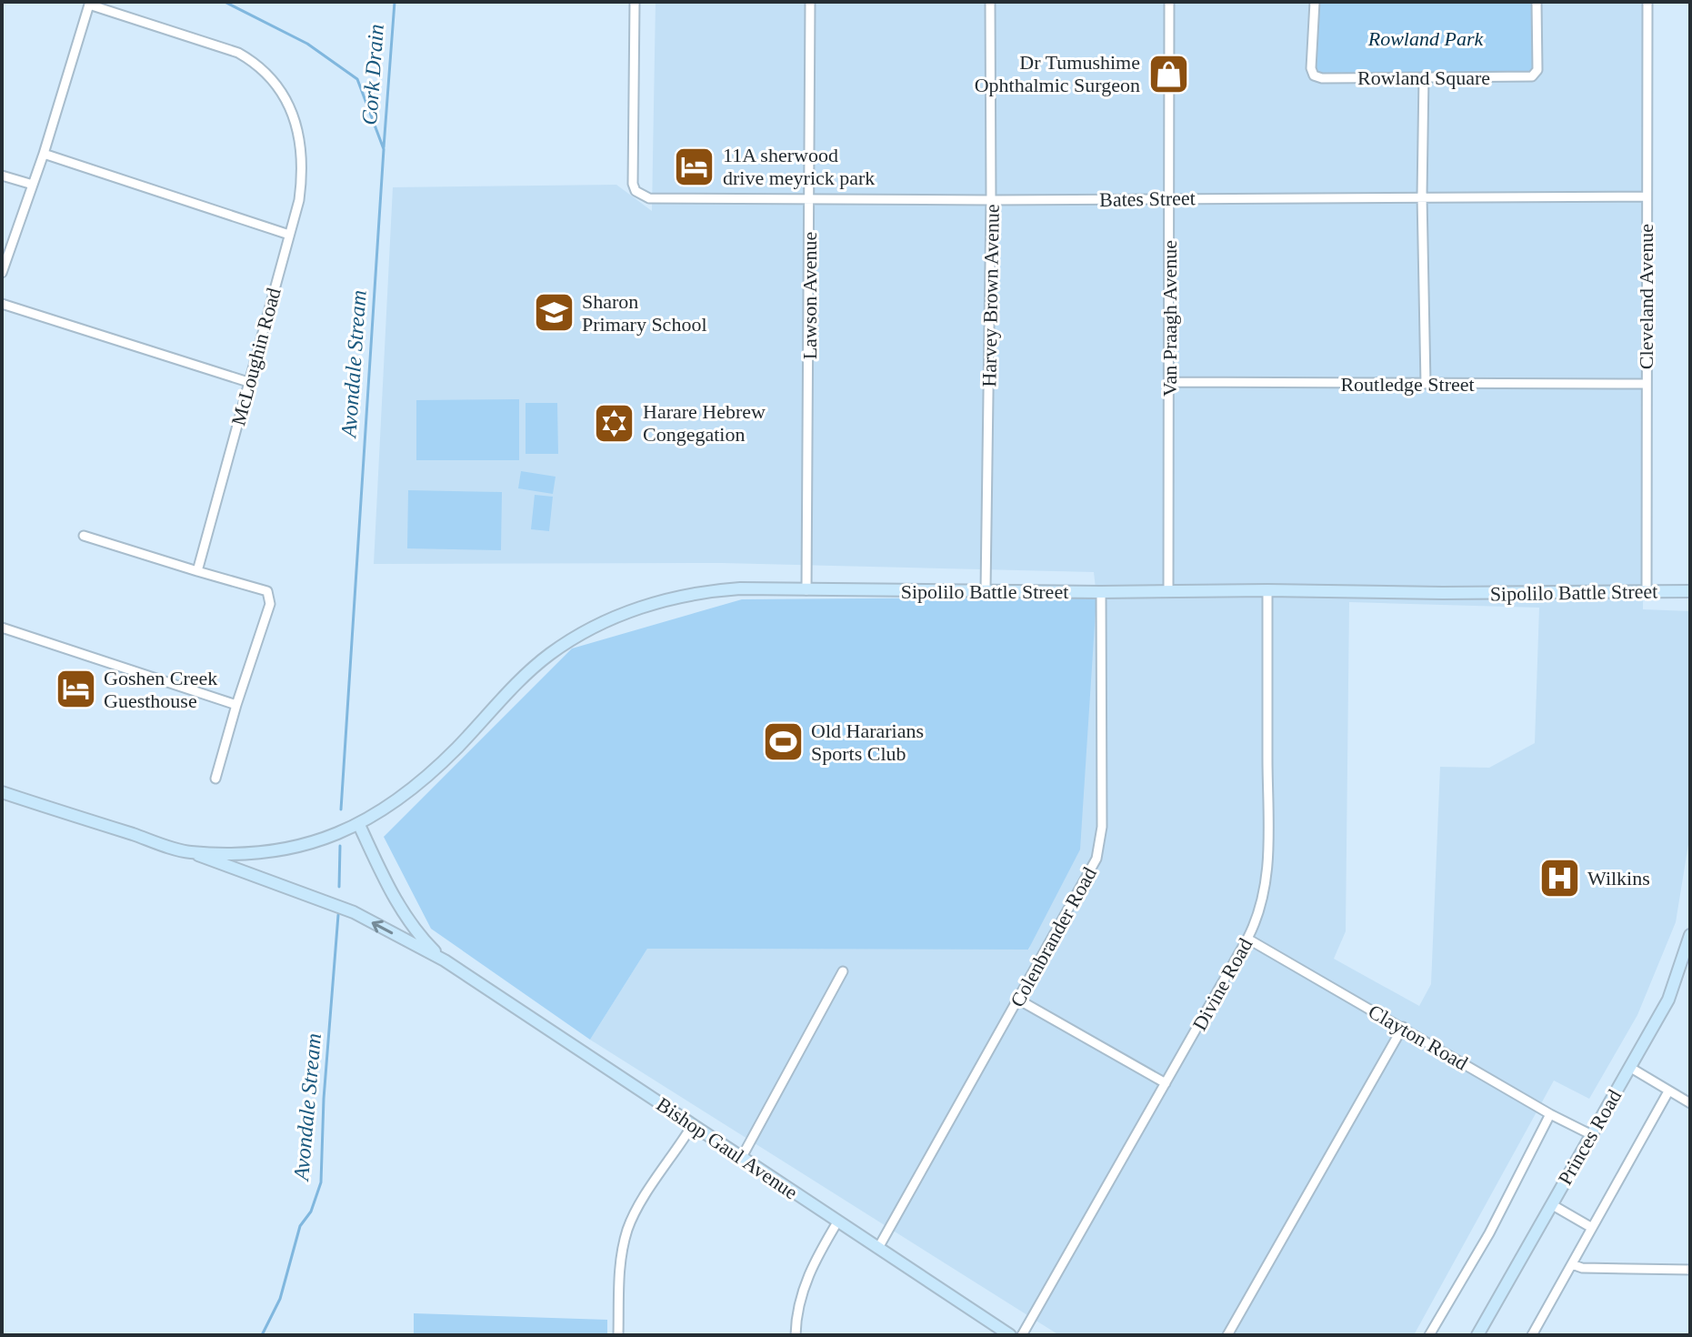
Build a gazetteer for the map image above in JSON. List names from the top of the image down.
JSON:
{
  "streets": {
    "main road": ["Sipolilo Battle Street", "Princes Road", "Bishop Gaul Avenue"],
    "street": [
      "Rowland Square",
      "Bates Street",
      "Lawson Avenue",
      "Harvey Brown Avenue",
      "Cleveland Avenue",
      "Van Praagh Avenue",
      "McLoughin Road",
      "Routledge Street",
      "Colenbrander Road",
      "Divine Road",
      "Clayton Road"
    ]
  },
  "crossings": [
    ["Bates Street", "Lawson Avenue"],
    ["Bates Street", "Harvey Brown Avenue"],
    ["Bates Street", "Cleveland Avenue"],
    ["Bates Street", "Van Praagh Avenue"],
    ["Lawson Avenue", "Sipolilo Battle Street"],
    ["Harvey Brown Avenue", "Sipolilo Battle Street"],
    ["Cleveland Avenue", "Routledge Street"],
    ["Cleveland Avenue", "Sipolilo Battle Street"],
    ["Van Praagh Avenue", "Routledge Street"],
    ["Van Praagh Avenue", "Sipolilo Battle Street"],
    ["Sipolilo Battle Street", "Colenbrander Road"],
    ["Sipolilo Battle Street", "Divine Road"],
    ["Colenbrander Road", "Bishop Gaul Avenue"],
    ["Divine Road", "Clayton Road"],
    ["Clayton Road", "Princes Road"]
  ],
  "water": ["Cork Drain", "Avondale Stream"],
  "parks": ["Rowland Park"],
  "places": {
    "shop": ["Dr Tumushime Ophthalmic Surgeon"],
    "hotel": ["11A sherwood drive meyrick park", "Goshen Creek Guesthouse"],
    "school or university": ["Sharon Primary School"],
    "synagogue": ["Harare Hebrew Congegation"],
    "sports": ["Old Hararians Sports Club"],
    "hospital": ["Wilkins"]
  }
}
